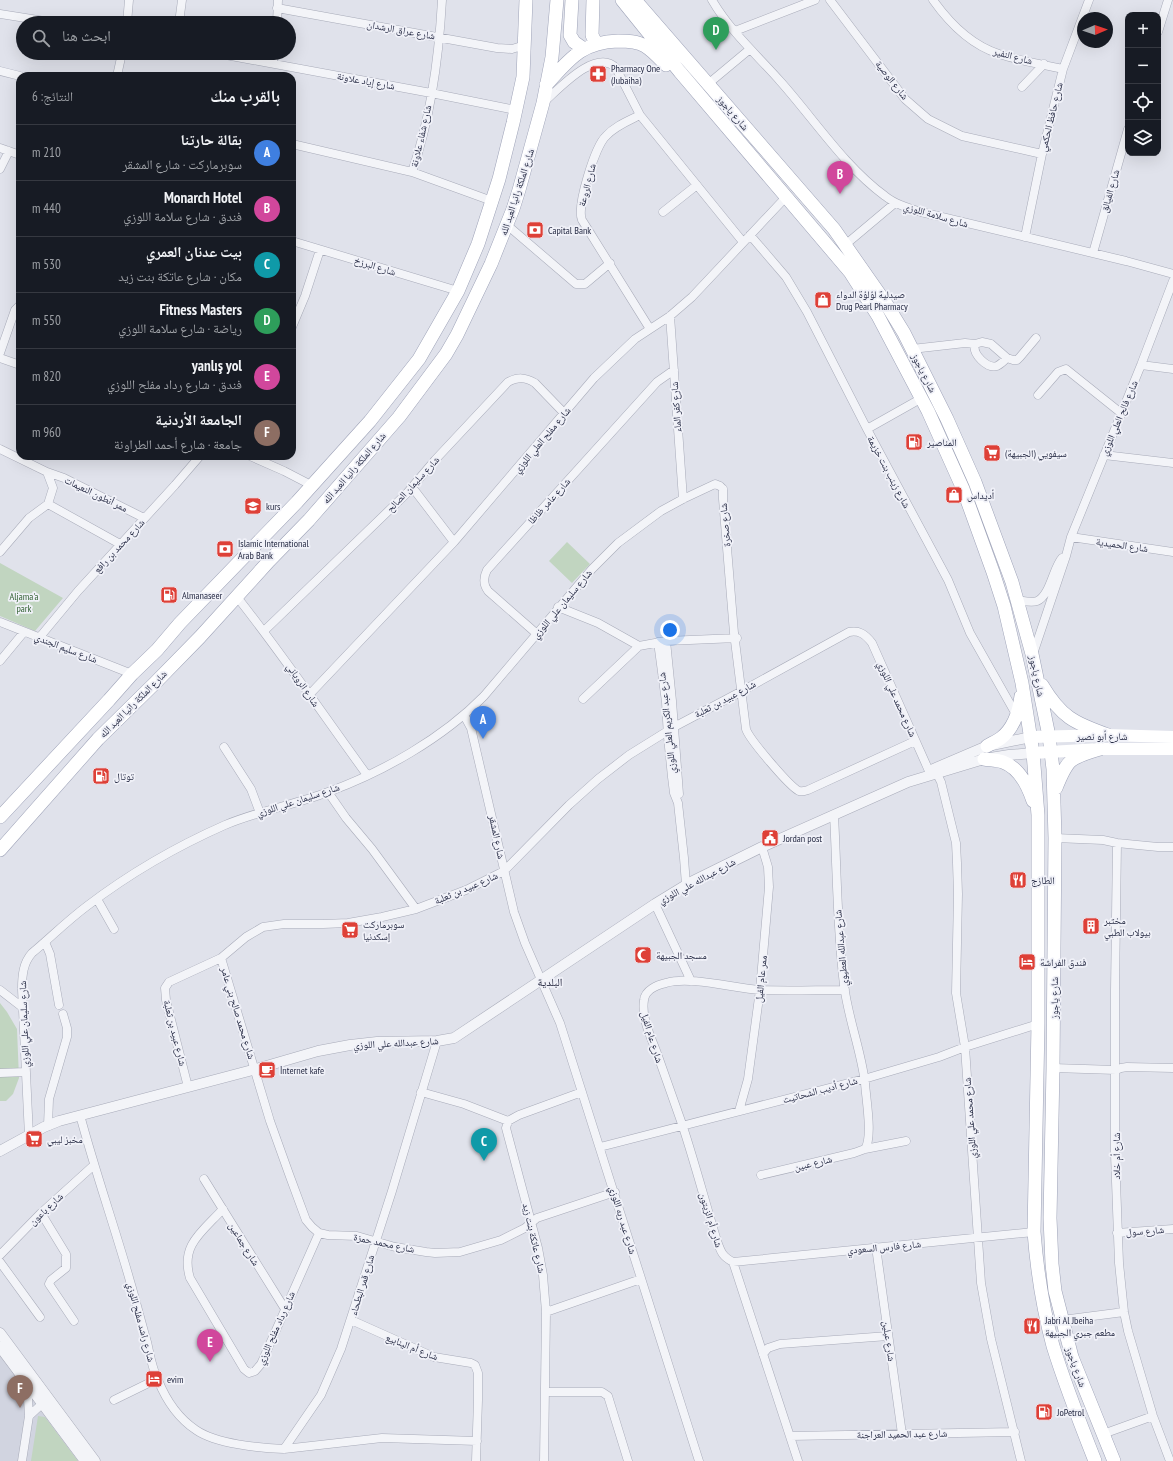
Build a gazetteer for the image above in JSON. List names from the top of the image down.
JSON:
{
  "streets": {
    "main road": ["شارع ياجوز", "شارع الملكة رانيا العبد الله", "شارع أبو نصير"],
    "street": [
      "شارع عراق الرشدان",
      "شارع النفير",
      "شارع الوصية",
      "شارع إياد علاونة",
      "شارع حافظ الحكمي",
      "شارع شفاء علاونة",
      "شارع الروعة",
      "شارع الفيالق",
      "شارع سلامة اللوزي",
      "شارع البرزخ",
      "شارع كفر الماء",
      "شارع فالح العلي اللوزي",
      "شارع مفلح العلي اللوزي",
      "شارع زينب بنت خزيمة",
      "شارع سليمان الصالح",
      "ممر أنطون النعيمات",
      "شارع عامر ظاظا",
      "شارع صخرة",
      "شارع الحميدية",
      "شارع محمد بن رافع",
      "شارع سليمان علي اللوزي",
      "شارع سليم الجندي",
      "شارع الروياني",
      "شارع عبيد بن ثعلبة",
      "شارع محمد علي اللوزي",
      "شارع عبد الكريم العلي اللوزي",
      "شارع المشقر",
      "شارع عبدالله علي اللوزي",
      "شارع عبدالله العطيوي",
      "ممر عام الفيل",
      "شارع محمد صالح بني عامر",
      "شارع عام الفيل",
      "شارع أديب الشحاتيت",
      "شارع أم خلاد",
      "شارع عبين",
      "شارع باعون",
      "شارع عبد ربه اللوزي",
      "شارع أم الزيتون",
      "شارع سول",
      "شارع عاتكة بنت زيد",
      "شارع محمد حمزة",
      "شارع جماعين",
      "شارع فارس السعودي",
      "شارع قمر البطحاء",
      "شارع راشد مفلح اللوزي",
      "شارع رداد مفلح اللوزي",
      "شارع عبلين",
      "شارع أم الينابيع",
      "شارع عبد الحميد العراجنة"
    ]
  },
  "crossings": [
    ["شارع عراق الرشدان", "شارع شفاء علاونة"],
    ["شارع عراق الرشدان", "شارع الملكة رانيا العبد الله"],
    ["شارع النفير", "شارع حافظ الحكمي"],
    ["شارع الوصية", "شارع حافظ الحكمي"],
    ["شارع إياد علاونة", "شارع شفاء علاونة"],
    ["شارع إياد علاونة", "شارع الملكة رانيا العبد الله"],
    ["شارع ياجوز", "شارع فالح العلي اللوزي"],
    ["شارع ياجوز", "شارع مفلح العلي اللوزي"],
    ["شارع ياجوز", "شارع أبو نصير"],
    ["شارع ياجوز", "شارع عبدالله علي اللوزي"],
    ["شارع ياجوز", "شارع أديب الشحاتيت"],
    ["شارع ياجوز", "شارع فارس السعودي"],
    ["شارع حافظ الحكمي", "شارع سلامة اللوزي"],
    ["شارع الروعة", "شارع مفلح العلي اللوزي"],
    ["شارع الفيالق", "شارع سلامة اللوزي"],
    ["شارع الملكة رانيا العبد الله", "شارع البرزخ"],
    ["شارع الملكة رانيا العبد الله", "شارع سليم الجندي"],
    ["شارع الملكة رانيا العبد الله", "شارع الروياني"],
    ["شارع كفر الماء", "شارع مفلح العلي اللوزي"],
    ["شارع كفر الماء", "شارع عامر ظاظا"],
    ["شارع كفر الماء", "شارع سليمان علي اللوزي"],
    ["شارع فالح العلي اللوزي", "شارع الحميدية"],
    ["شارع مفلح العلي اللوزي", "شارع زينب بنت خزيمة"],
    ["شارع مفلح العلي اللوزي", "شارع سليمان الصالح"],
    ["شارع مفلح العلي اللوزي", "شارع الروياني"],
    ["شارع سليمان الصالح", "شارع الروياني"],
    ["ممر أنطون النعيمات", "شارع محمد بن رافع"],
    ["شارع عامر ظاظا", "شارع سليمان علي اللوزي"],
    ["شارع صخرة", "شارع سليمان علي اللوزي"],
    ["شارع صخرة", "شارع عبيد بن ثعلبة"],
    ["شارع صخرة", "شارع محمد علي اللوزي"],
    ["شارع محمد بن رافع", "شارع سليم الجندي"],
    ["شارع سليمان علي اللوزي", "شارع الروياني"],
    ["شارع سليمان علي اللوزي", "شارع المشقر"],
    ["شارع سليمان علي اللوزي", "شارع عبدالله علي اللوزي"],
    ["شارع عبيد بن ثعلبة", "شارع محمد علي اللوزي"],
    ["شارع عبيد بن ثعلبة", "شارع عبد الكريم العلي اللوزي"],
    ["شارع عبيد بن ثعلبة", "شارع المشقر"],
    ["شارع عبيد بن ثعلبة", "شارع عبدالله علي اللوزي"],
    ["شارع عبيد بن ثعلبة", "شارع محمد صالح بني عامر"],
    ["شارع محمد علي اللوزي", "شارع عبدالله علي اللوزي"],
    ["شارع محمد علي اللوزي", "شارع أديب الشحاتيت"],
    ["شارع محمد علي اللوزي", "شارع فارس السعودي"],
    ["شارع محمد علي اللوزي", "شارع عبد الحميد العراجنة"],
    ["شارع عبد الكريم العلي اللوزي", "شارع عبدالله علي اللوزي"],
    ["شارع أبو نصير", "شارع عبدالله علي اللوزي"],
    ["شارع المشقر", "شارع عبدالله علي اللوزي"],
    ["شارع المشقر", "شارع عبد ربه اللوزي"],
    ["شارع عبدالله علي اللوزي", "شارع عبدالله العطيوي"],
    ["شارع عبدالله علي اللوزي", "ممر عام الفيل"],
    ["شارع عبدالله علي اللوزي", "شارع محمد صالح بني عامر"],
    ["شارع عبدالله علي اللوزي", "شارع عبد ربه اللوزي"],
    ["شارع عبدالله علي اللوزي", "شارع قمر البطحاء"],
    ["شارع عبدالله علي اللوزي", "شارع راشد مفلح اللوزي"],
    ["شارع عبدالله العطيوي", "شارع عام الفيل"],
    ["شارع عبدالله العطيوي", "شارع أديب الشحاتيت"],
    ["ممر عام الفيل", "شارع عام الفيل"],
    ["ممر عام الفيل", "شارع أديب الشحاتيت"],
    ["شارع عام الفيل", "شارع أديب الشحاتيت"],
    ["شارع عام الفيل", "شارع أم الزيتون"],
    ["شارع أديب الشحاتيت", "شارع عبد ربه اللوزي"],
    ["شارع أديب الشحاتيت", "شارع أم الزيتون"],
    ["شارع أم خلاد", "شارع سول"],
    ["شارع باعون", "شارع راشد مفلح اللوزي"],
    ["شارع عبد ربه اللوزي", "شارع محمد حمزة"],
    ["شارع أم الزيتون", "شارع فارس السعودي"],
    ["شارع أم الزيتون", "شارع عبد الحميد العراجنة"],
    ["شارع عاتكة بنت زيد", "شارع محمد حمزة"],
    ["شارع محمد حمزة", "شارع قمر البطحاء"],
    ["شارع محمد حمزة", "شارع رداد مفلح اللوزي"],
    ["شارع جماعين", "شارع رداد مفلح اللوزي"],
    ["شارع فارس السعودي", "شارع عبلين"],
    ["شارع قمر البطحاء", "شارع راشد مفلح اللوزي"],
    ["شارع قمر البطحاء", "شارع أم الينابيع"],
    ["شارع راشد مفلح اللوزي", "شارع أم الينابيع"],
    ["شارع عبلين", "شارع عبد الحميد العراجنة"]
  ],
  "districts": ["البلدية"],
  "parks": ["Aljama'a park"],
  "places": {
    "pharmacy": ["Pharmacy One (Jubaiha)"],
    "bank": ["Capital Bank", "Islamic International Arab Bank"],
    "shop": ["صيدلية لؤلؤة الدواء Drug Pearl Pharmacy", "أديداس"],
    "fuel station": [
      "المناصير",
      "Almanaseer",
      "توتال",
      "JoPetrol"
    ],
    "supermarket": ["سيفويي (الجبيهة)", "سوبرماركت إسكدنيا", "مخبز ليبي"],
    "school or university": ["kurs"],
    "public building": ["Jordan post"],
    "restaurant": ["الطازج", "Jabri Al Jbeiha مطعم جبري الجبيهة"],
    "building": ["مختبر بيولاب الطبي"],
    "mosque": ["مسجد الجبيهة"],
    "hotel": ["فندق الفراشة", "evim"],
    "cafe": ["İnternet kafe"]
  },
  "north": "right",
  "page": {
    "map_buttons": ["+", "−"],
    "search": "ابحث هنا",
    "pins": [
      "D",
      "B",
      "A",
      "C",
      "E",
      "F"
    ],
    "heading": ["بالقرب منك", "النتائج: 6"],
    "list": [
      {
        "mark": "A",
        "name": "بقالة حارتنا",
        "note": "سوبرماركت · شارع المشقر",
        "value": "210 m"
      },
      {
        "mark": "B",
        "name": "Monarch Hotel",
        "note": "فندق · شارع سلامة اللوزي",
        "value": "440 m"
      },
      {
        "mark": "C",
        "name": "بيت عدنان العمري",
        "note": "مكان · شارع عاتكة بنت زيد",
        "value": "530 m"
      },
      {
        "mark": "D",
        "name": "Fitness Masters",
        "note": "رياضة · شارع سلامة اللوزي",
        "value": "550 m"
      },
      {
        "mark": "E",
        "name": "yanlış yol",
        "note": "فندق · شارع رداد مفلح اللوزي",
        "value": "820 m"
      },
      {
        "mark": "F",
        "name": "الجامعة الأردنية",
        "note": "جامعة · شارع أحمد الطراونة",
        "value": "960 m"
      }
    ]
  }
}
